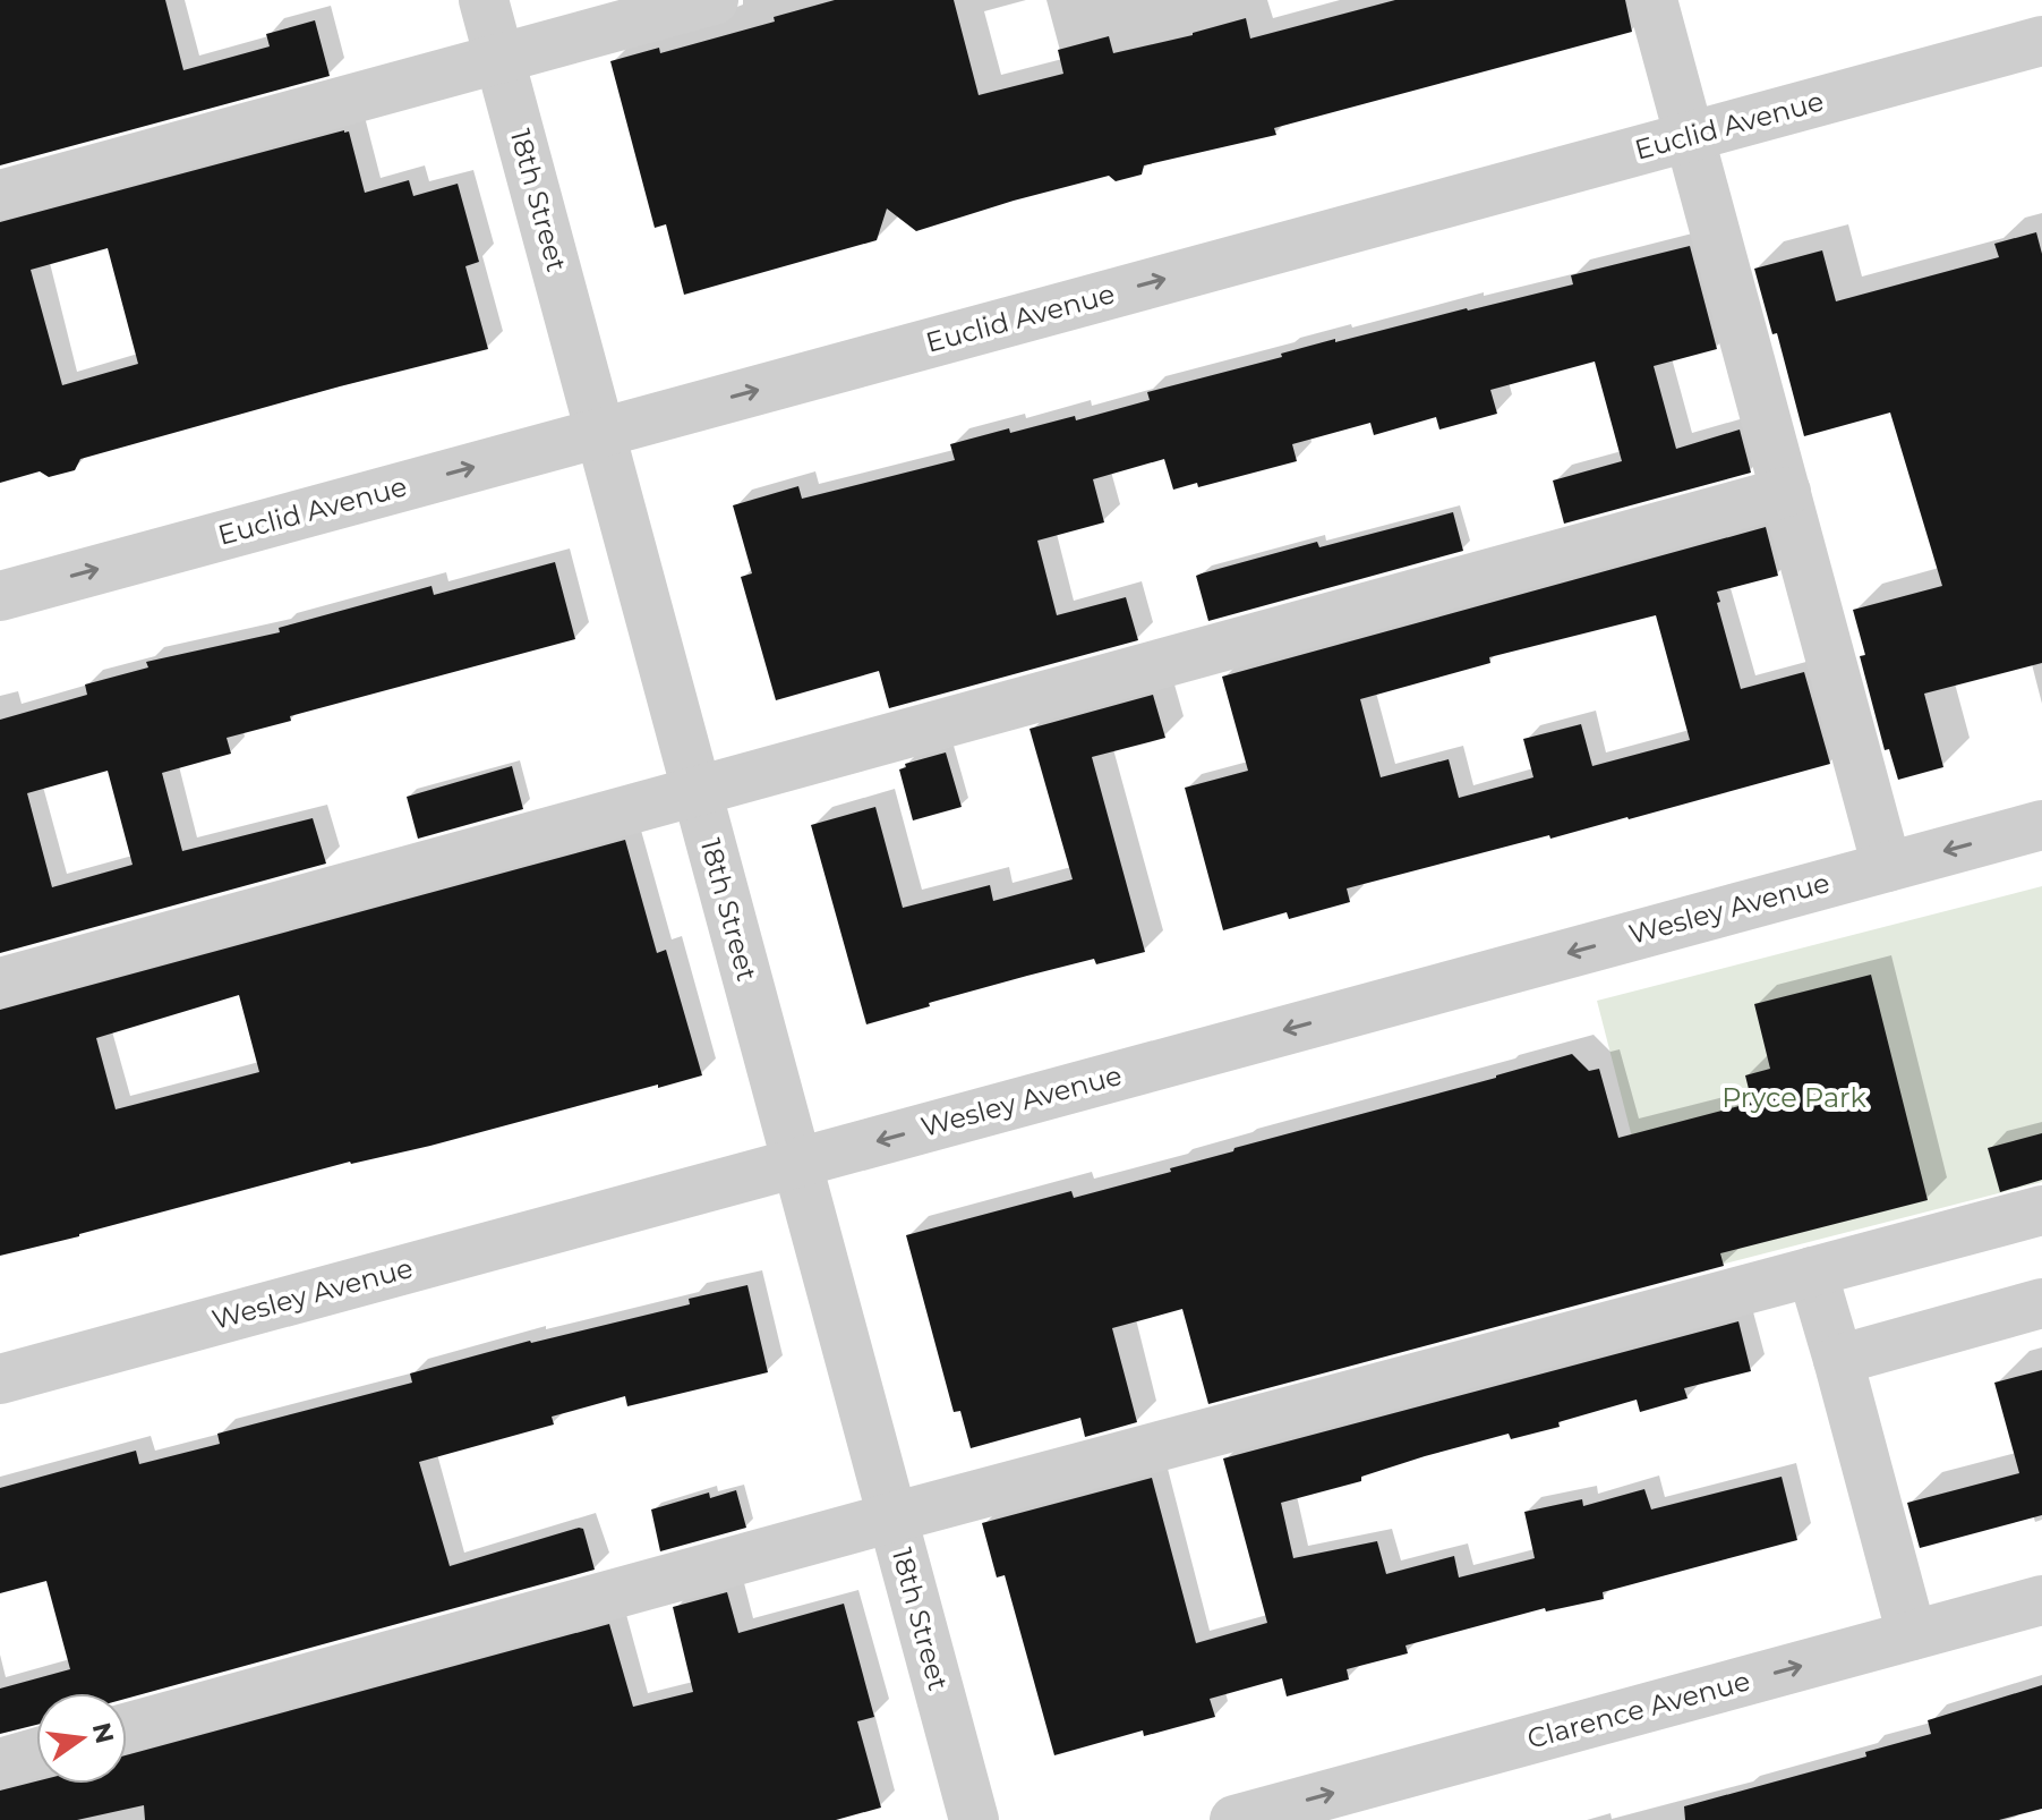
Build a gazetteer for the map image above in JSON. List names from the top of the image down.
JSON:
{
  "streets": {
    "street": [
      "Euclid Avenue",
      "18th Street",
      "Wesley Avenue",
      "Clarence Avenue"
    ]
  },
  "crossings": [
    ["Euclid Avenue", "18th Street"],
    ["18th Street", "Wesley Avenue"]
  ],
  "parks": ["Pryce Park"],
  "north": "right"
}
